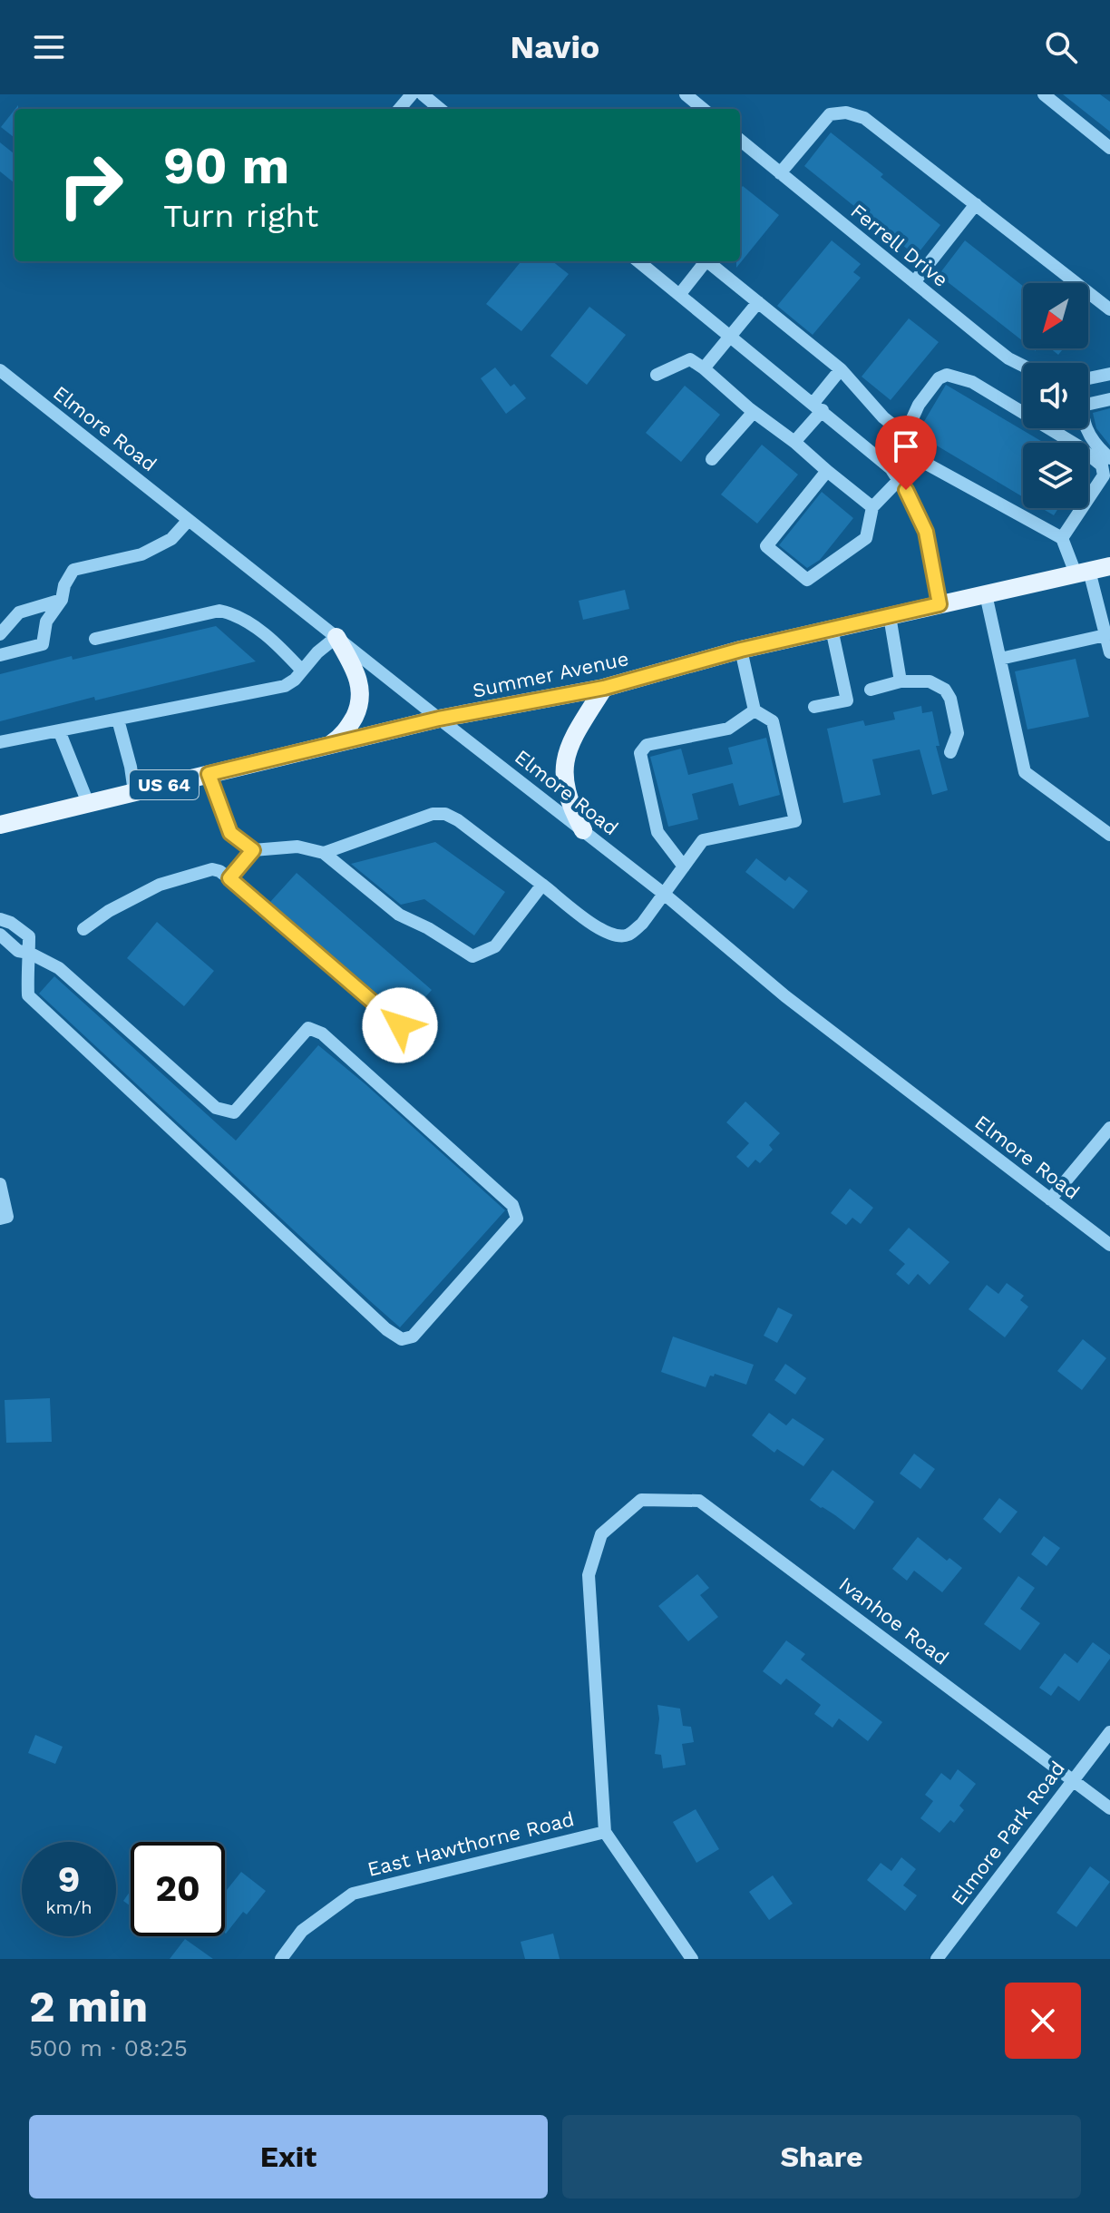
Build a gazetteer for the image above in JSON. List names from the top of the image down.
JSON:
{
  "streets": {
    "main road": ["Summer Avenue", "US 64"],
    "street": [
      "Ferrell Drive",
      "Elmore Road",
      "Ivanhoe Road",
      "Elmore Park Road",
      "East Hawthorne Road"
    ]
  },
  "crossings": [
    ["Elmore Road", "Summer Avenue"],
    ["Ivanhoe Road", "Elmore Park Road"],
    ["Ivanhoe Road", "East Hawthorne Road"]
  ],
  "north": "bottom left",
  "page": {
    "header": "Navio",
    "turn": ["90 m", "Turn right"],
    "speed": "9 km/h",
    "limit": "20",
    "heading": ["2 min", "500 m · 08:25"],
    "buttons": ["Exit", "Share"]
  }
}
